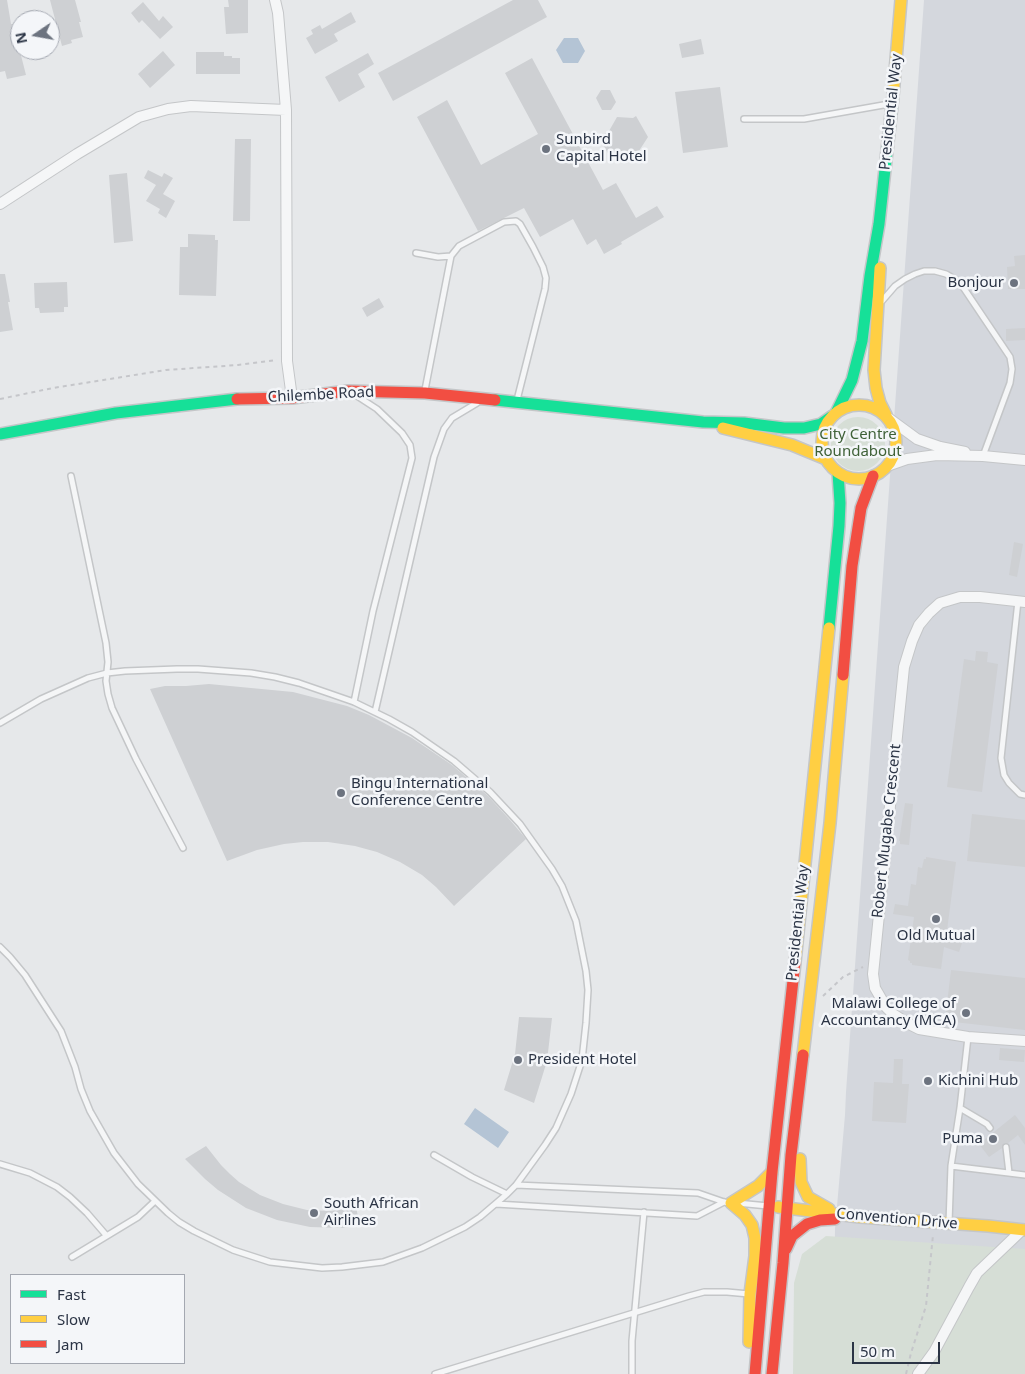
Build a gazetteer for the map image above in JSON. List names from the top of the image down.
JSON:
{
  "streets": {
    "main road": ["Presidential Way", "Chilembe Road", "Convention Drive"],
    "street": ["Robert Mugabe Crescent"]
  },
  "crossings": [
    ["Presidential Way", "Convention Drive"]
  ],
  "parks": ["City Centre Roundabout"],
  "places": [
    "Sunbird Capital Hotel",
    "Bonjour",
    "Bingu International Conference Centre",
    "Old Mutual",
    "Malawi College of Accountancy (MCA)",
    "President Hotel",
    "Kichini Hub",
    "Puma",
    "South African Airlines"
  ],
  "legend": ["Fast", "Slow", "Jam"],
  "scale_bar": "50 m",
  "north": "left"
}
